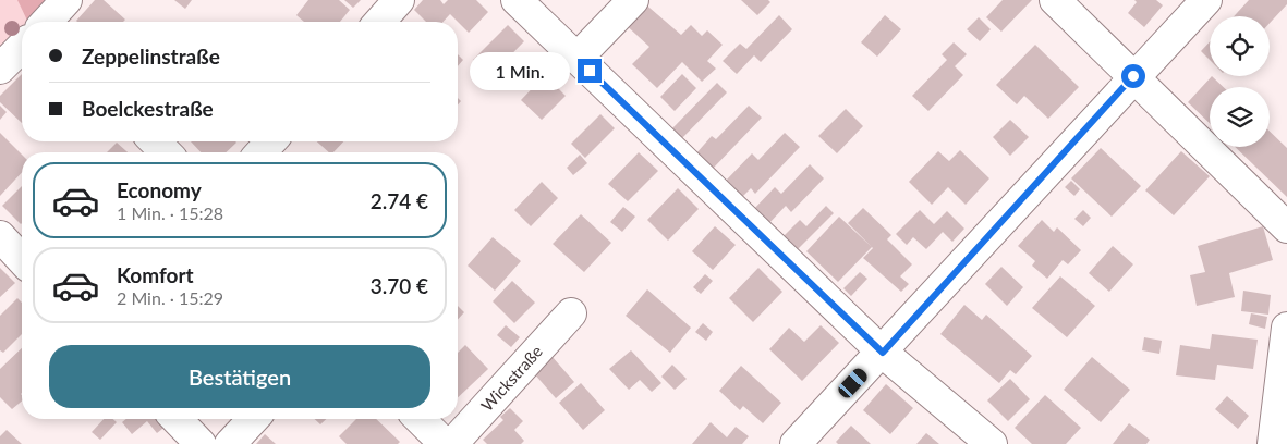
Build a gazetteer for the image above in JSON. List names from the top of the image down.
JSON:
{
  "streets": {
    "street": ["Wickstraße"]
  },
  "page": {
    "banner": ["Zeppelinstraße", "Boelckestraße"],
    "bubble": "1 Min.",
    "list": [
      {
        "name": "Economy",
        "note": "1 Min. · 15:28",
        "value": "2.74 €"
      },
      {
        "name": "Komfort",
        "note": "2 Min. · 15:29",
        "value": "3.70 €"
      }
    ],
    "buttons": "Bestätigen"
  }
}
